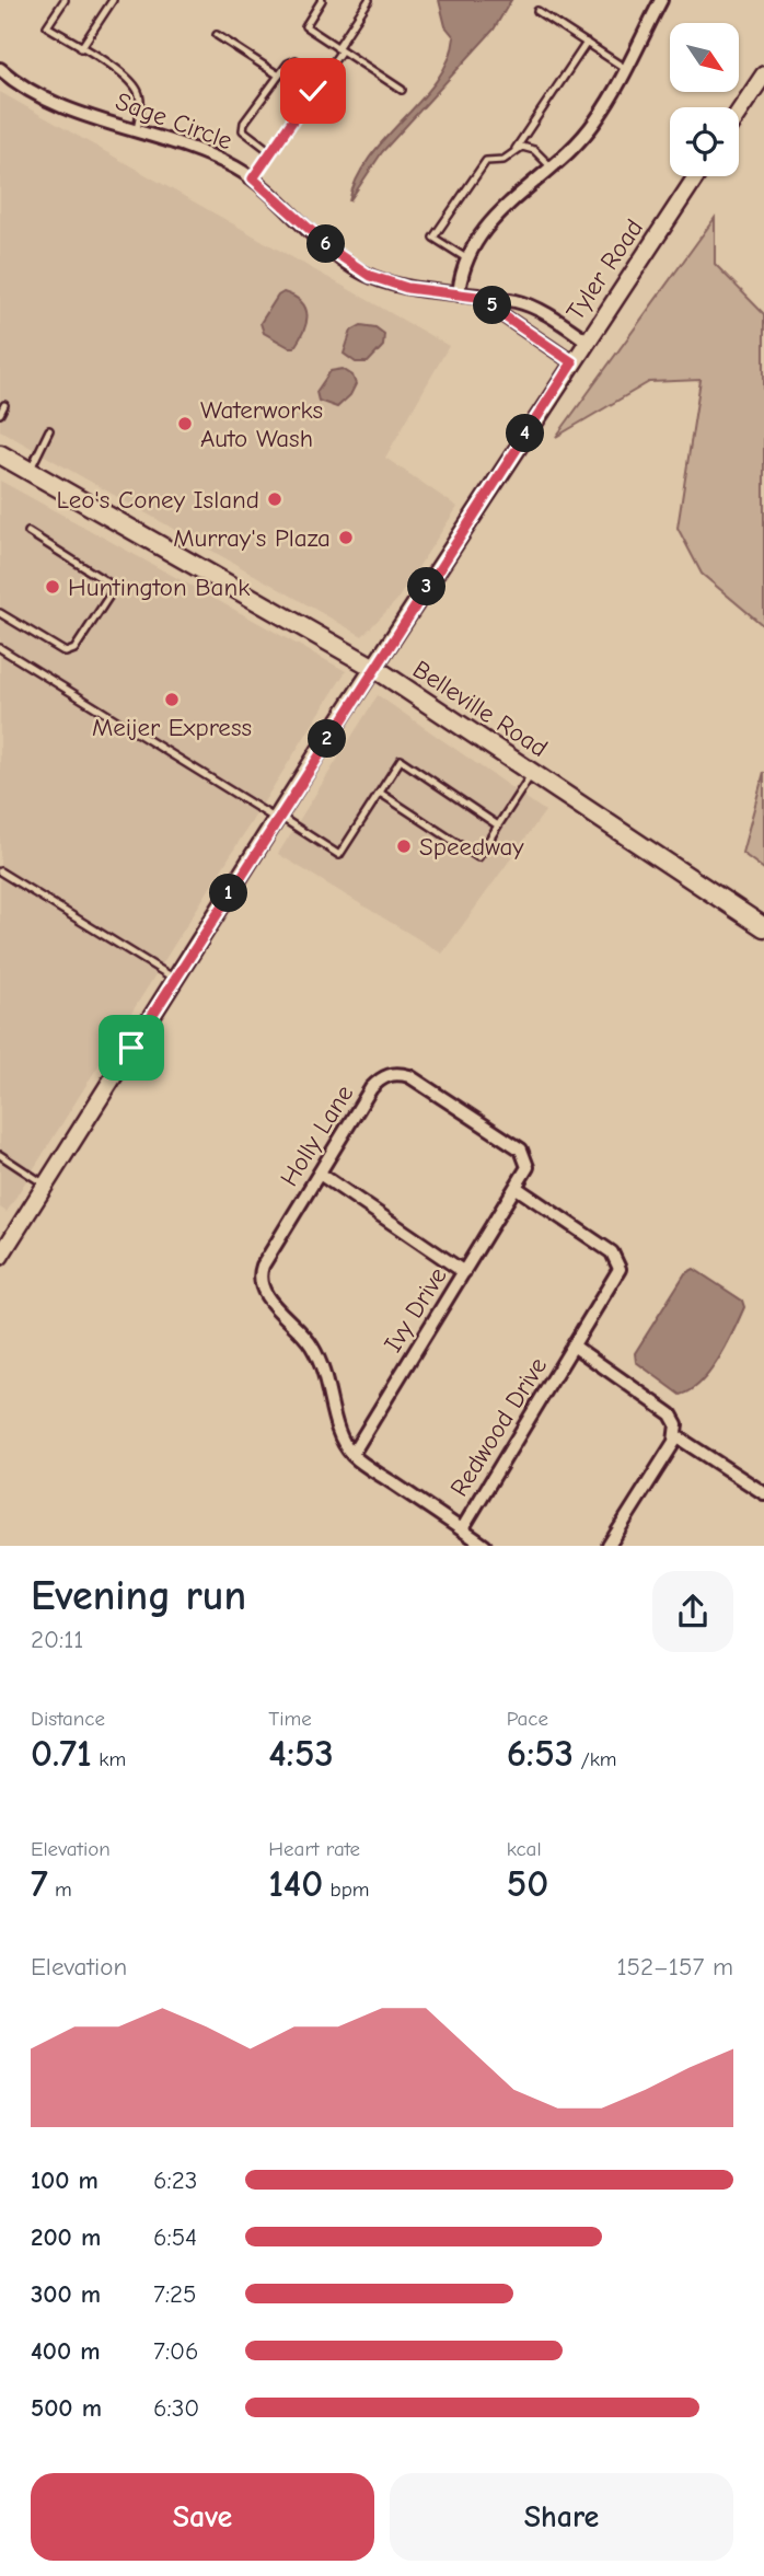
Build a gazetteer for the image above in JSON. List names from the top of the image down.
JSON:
{
  "streets": {
    "main road": ["Belleville Road"],
    "street": [
      "Sage Circle",
      "Tyler Road",
      "Holly Lane",
      "Ivy Drive",
      "Redwood Drive"
    ]
  },
  "crossings": [
    ["Sage Circle", "Tyler Road"],
    ["Tyler Road", "Belleville Road"],
    ["Holly Lane", "Ivy Drive"],
    ["Holly Lane", "Redwood Drive"]
  ],
  "places": [
    "Waterworks Auto Wash",
    "Leo's Coney Island",
    "Murray's Plaza",
    "Huntington Bank",
    "Meijer Express",
    "Speedway"
  ],
  "north": "bottom right",
  "page": {
    "pins": [
      "6",
      "5",
      "4",
      "3",
      "2",
      "1"
    ],
    "heading": ["Evening run", "20:11"],
    "stats": [
      ["Distance", "0.71 km"],
      ["Time", "4:53"],
      ["Pace", "6:53 /km"],
      ["Elevation", "7 m"],
      ["Heart rate", "140 bpm"],
      ["kcal", "50"]
    ],
    "chart": ["Elevation", "152–157 m"],
    "list": [
      {
        "name": "100 m",
        "note": "6:23"
      },
      {
        "name": "200 m",
        "note": "6:54"
      },
      {
        "name": "300 m",
        "note": "7:25"
      },
      {
        "name": "400 m",
        "note": "7:06"
      },
      {
        "name": "500 m",
        "note": "6:30"
      }
    ],
    "buttons": ["Save", "Share"]
  }
}
